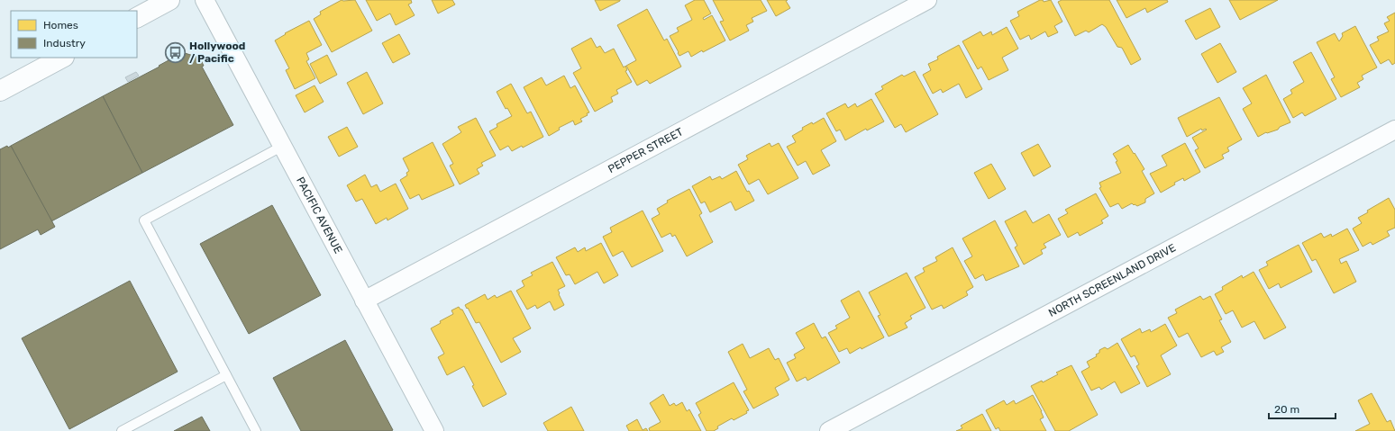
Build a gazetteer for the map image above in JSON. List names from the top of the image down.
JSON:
{
  "streets": {
    "street": ["PEPPER STREET", "PACIFIC AVENUE", "NORTH SCREENLAND DRIVE"]
  },
  "crossings": [
    ["PEPPER STREET", "PACIFIC AVENUE"]
  ],
  "places": {
    "bus stop": ["Hollywood / Pacific"]
  },
  "legend": ["Homes", "Industry"],
  "scale_bar": "20 m"
}
